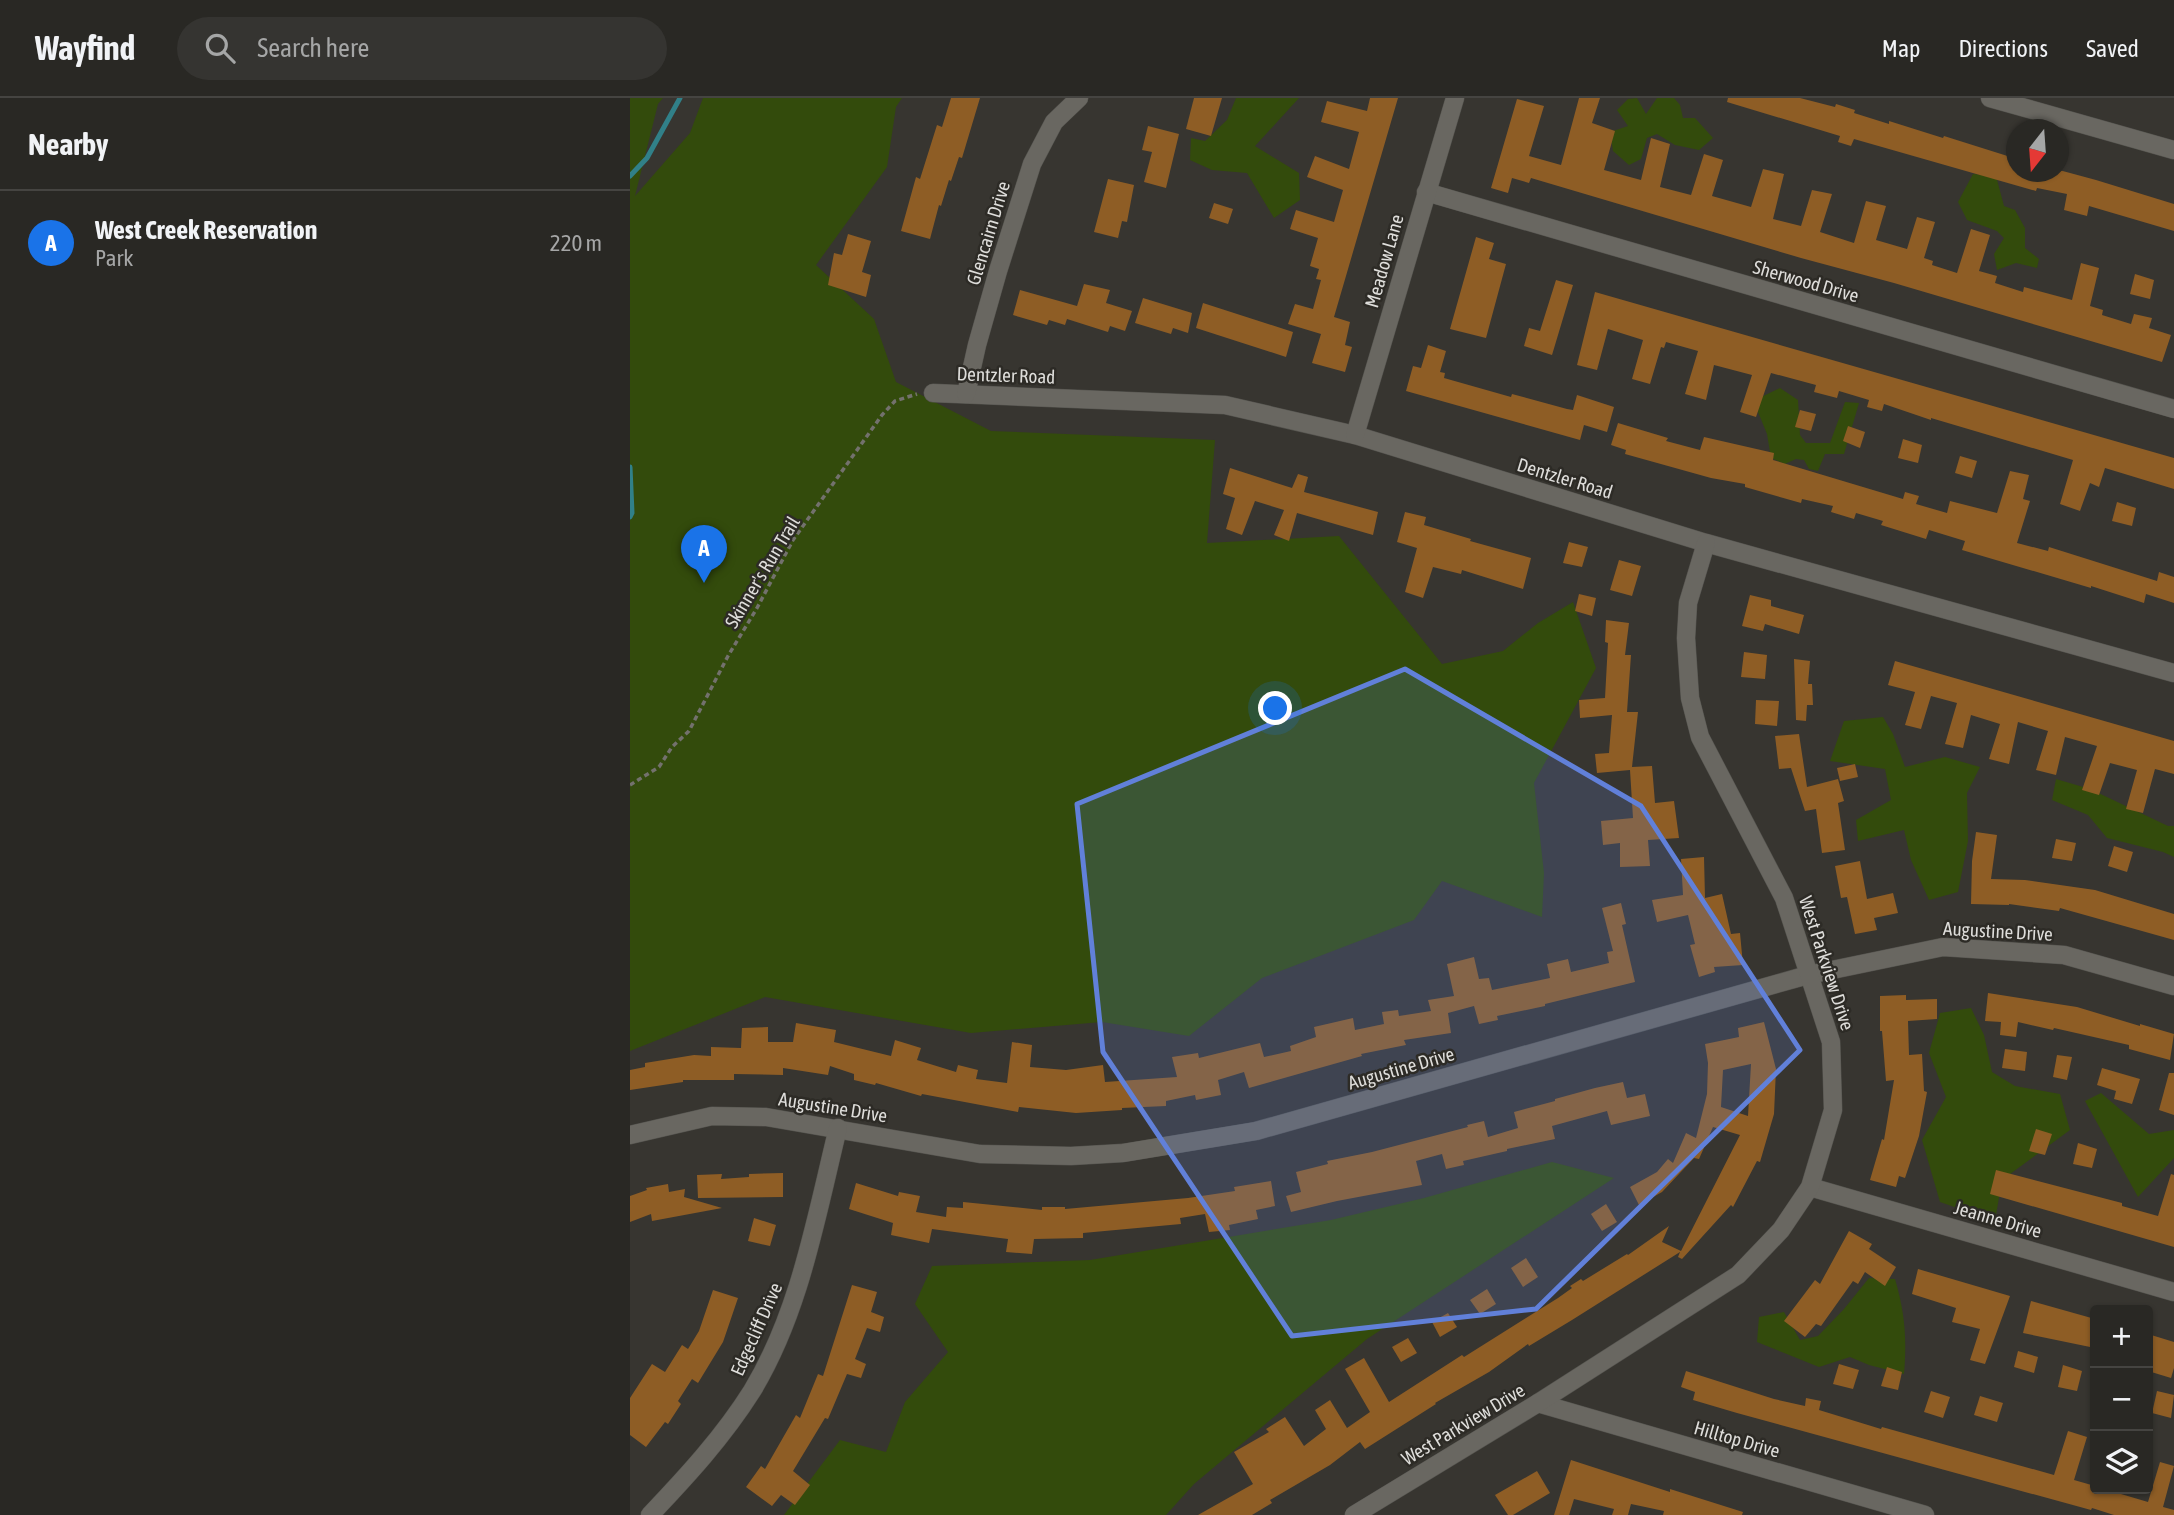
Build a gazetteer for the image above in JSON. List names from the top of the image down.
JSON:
{
  "streets": {
    "street": [
      "Glencairn Drive",
      "Meadow Lane",
      "Sherwood Drive",
      "Dentzler Road",
      "Augustine Drive",
      "West Parkview Drive",
      "Jeanne Drive",
      "Edgecliff Drive",
      "Hilltop Drive"
    ],
    "path": ["Skinner's Run Trail"]
  },
  "crossings": [
    ["Glencairn Drive", "Dentzler Road"],
    ["Meadow Lane", "Sherwood Drive"],
    ["Meadow Lane", "Dentzler Road"],
    ["Dentzler Road", "Skinner's Run Trail"],
    ["Dentzler Road", "West Parkview Drive"],
    ["Augustine Drive", "West Parkview Drive"],
    ["Augustine Drive", "Edgecliff Drive"],
    ["West Parkview Drive", "Jeanne Drive"],
    ["West Parkview Drive", "Hilltop Drive"]
  ],
  "north": "bottom",
  "page": {
    "header": "Wayfind",
    "search": "Search here",
    "nav": ["Map", "Directions", "Saved"],
    "heading": "Nearby",
    "list": [
      {
        "mark": "A",
        "name": "West Creek Reservation",
        "note": "Park",
        "value": "220 m"
      }
    ],
    "pins": "A",
    "map_buttons": ["+", "−"]
  }
}
